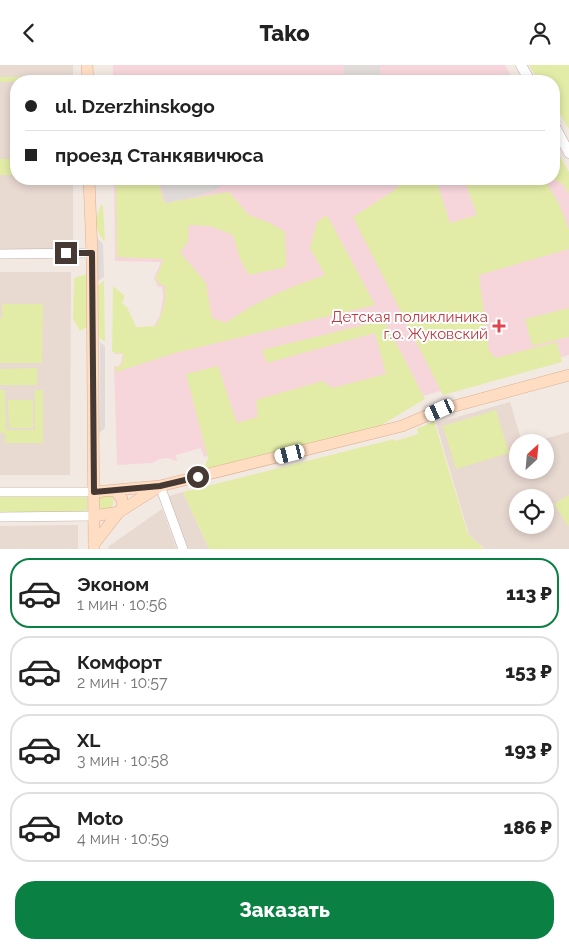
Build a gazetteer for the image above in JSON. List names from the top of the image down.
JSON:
{
  "places": {
    "health": ["Детская поликлиника г.о. Жуковский"]
  },
  "north": "top right",
  "page": {
    "header": "Tako",
    "banner": ["ul. Dzerzhinskogo", "проезд Станкявичюса"],
    "list": [
      {
        "name": "Эконом",
        "note": "1 мин · 10:56",
        "value": "113 ₽"
      },
      {
        "name": "Комфорт",
        "note": "2 мин · 10:57",
        "value": "153 ₽"
      },
      {
        "name": "XL",
        "note": "3 мин · 10:58",
        "value": "193 ₽"
      },
      {
        "name": "Moto",
        "note": "4 мин · 10:59",
        "value": "186 ₽"
      }
    ],
    "buttons": "Заказать"
  }
}
